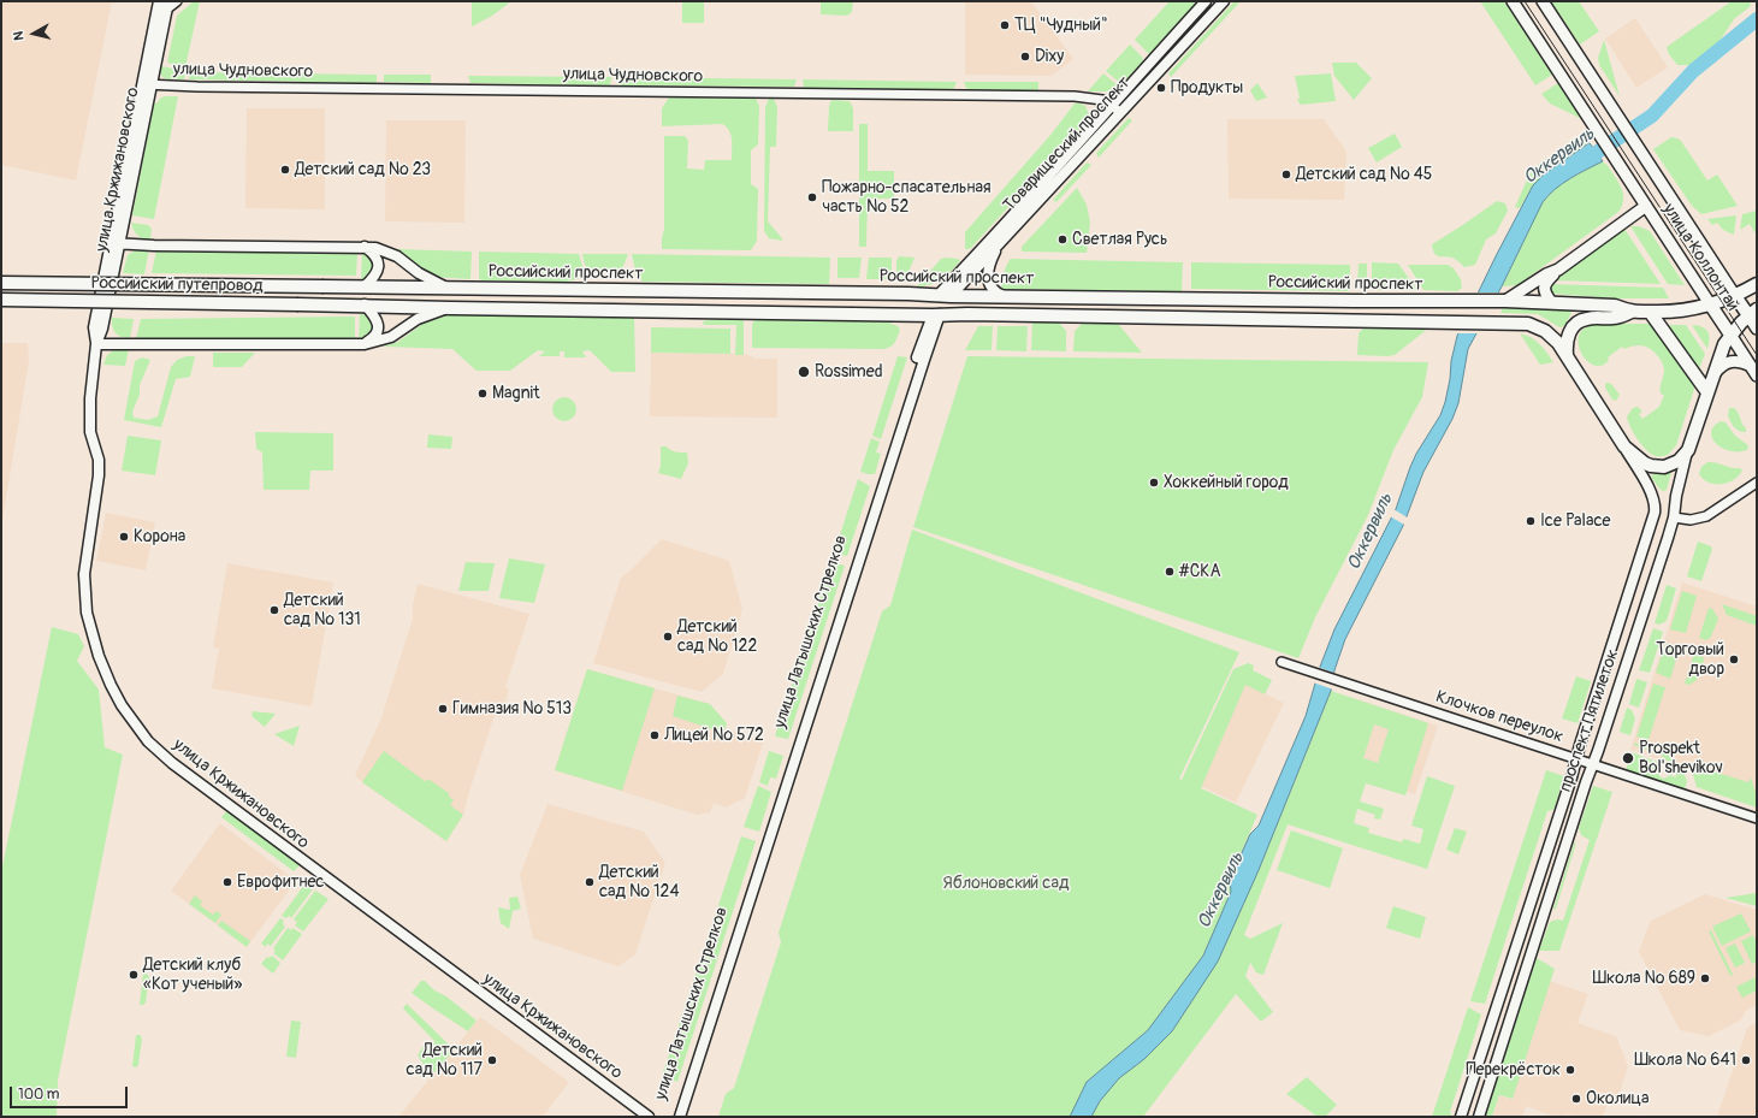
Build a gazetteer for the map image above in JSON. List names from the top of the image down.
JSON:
{
  "streets": {
    "main road": [
      "улица Коллонтай",
      "Российский проспект",
      "Российский путепровод",
      "улица Латышских Стрелков",
      "проспект Пятилеток"
    ],
    "street": [
      "улица Чудновского",
      "Товарищеский проспект",
      "улица Кржижановского",
      "Клочков переулок"
    ]
  },
  "crossings": [
    ["улица Чудновского", "Товарищеский проспект"],
    ["улица Чудновского", "улица Кржижановского"],
    ["Товарищеский проспект", "Российский проспект"],
    ["Товарищеский проспект", "улица Латышских Стрелков"],
    ["улица Кржижановского", "Российский проспект"],
    ["улица Коллонтай", "проспект Пятилеток"],
    ["Российский проспект", "Российский путепровод"],
    ["Российский проспект", "улица Латышских Стрелков"],
    ["Клочков переулок", "проспект Пятилеток"]
  ],
  "water": ["Оккервиль"],
  "parks": ["Яблоновский сад"],
  "places": [
    "ТЦ \"Чудный\"",
    "Dixy",
    "Продукты",
    "Детский сад № 23",
    "Детский сад № 45",
    "Пожарно-спасательная часть № 52",
    "Светлая Русь",
    "Rossimed",
    "Magnit",
    "Хоккейный город",
    "Ice Palace",
    "Корона",
    "#СКА",
    "Детский сад № 131",
    "Детский сад № 122",
    "Торговый двор",
    "Гимназия № 513",
    "Лицей № 572",
    "Prospekt Bol'shevikov",
    "Еврофитнес",
    "Детский сад № 124",
    "Детский клуб «Кот ученый»",
    "Школа № 689",
    "Детский сад № 117",
    "Школа № 641",
    "Перекрёсток",
    "Околица"
  ],
  "scale_bar": "100 m",
  "north": "left"
}
